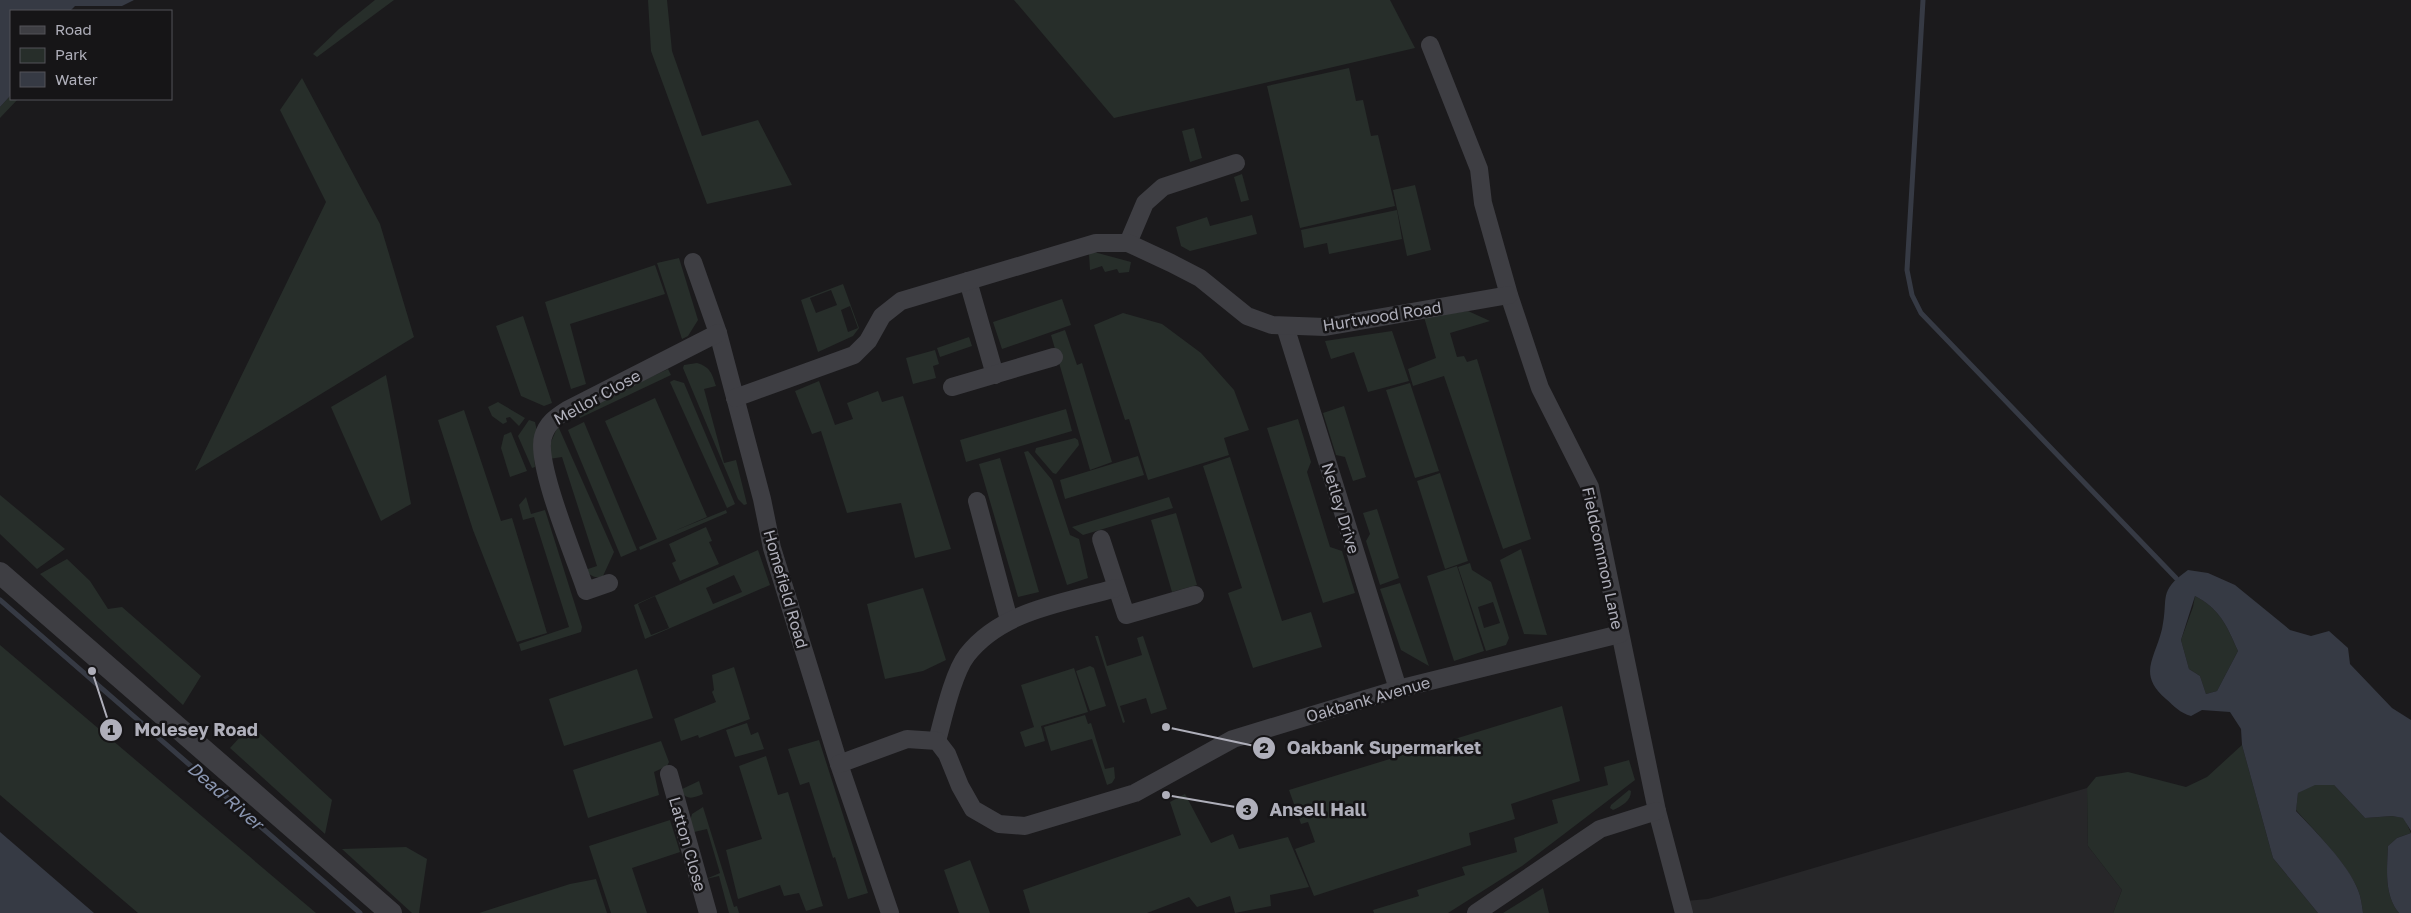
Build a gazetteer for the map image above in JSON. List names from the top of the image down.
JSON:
{
  "streets": {
    "street": [
      "Hurtwood Road",
      "Mellor Close",
      "Netley Drive",
      "Fieldcommon Lane",
      "Homefield Road",
      "Oakbank Avenue",
      "Latton Close"
    ]
  },
  "crossings": [
    ["Hurtwood Road", "Netley Drive"],
    ["Hurtwood Road", "Fieldcommon Lane"],
    ["Hurtwood Road", "Homefield Road"],
    ["Mellor Close", "Homefield Road"],
    ["Netley Drive", "Oakbank Avenue"],
    ["Fieldcommon Lane", "Oakbank Avenue"]
  ],
  "water": ["Dead River"],
  "places": ["Molesey Road", "Oakbank Supermarket", "Ansell Hall"],
  "legend": ["Road", "Park", "Water"]
}
